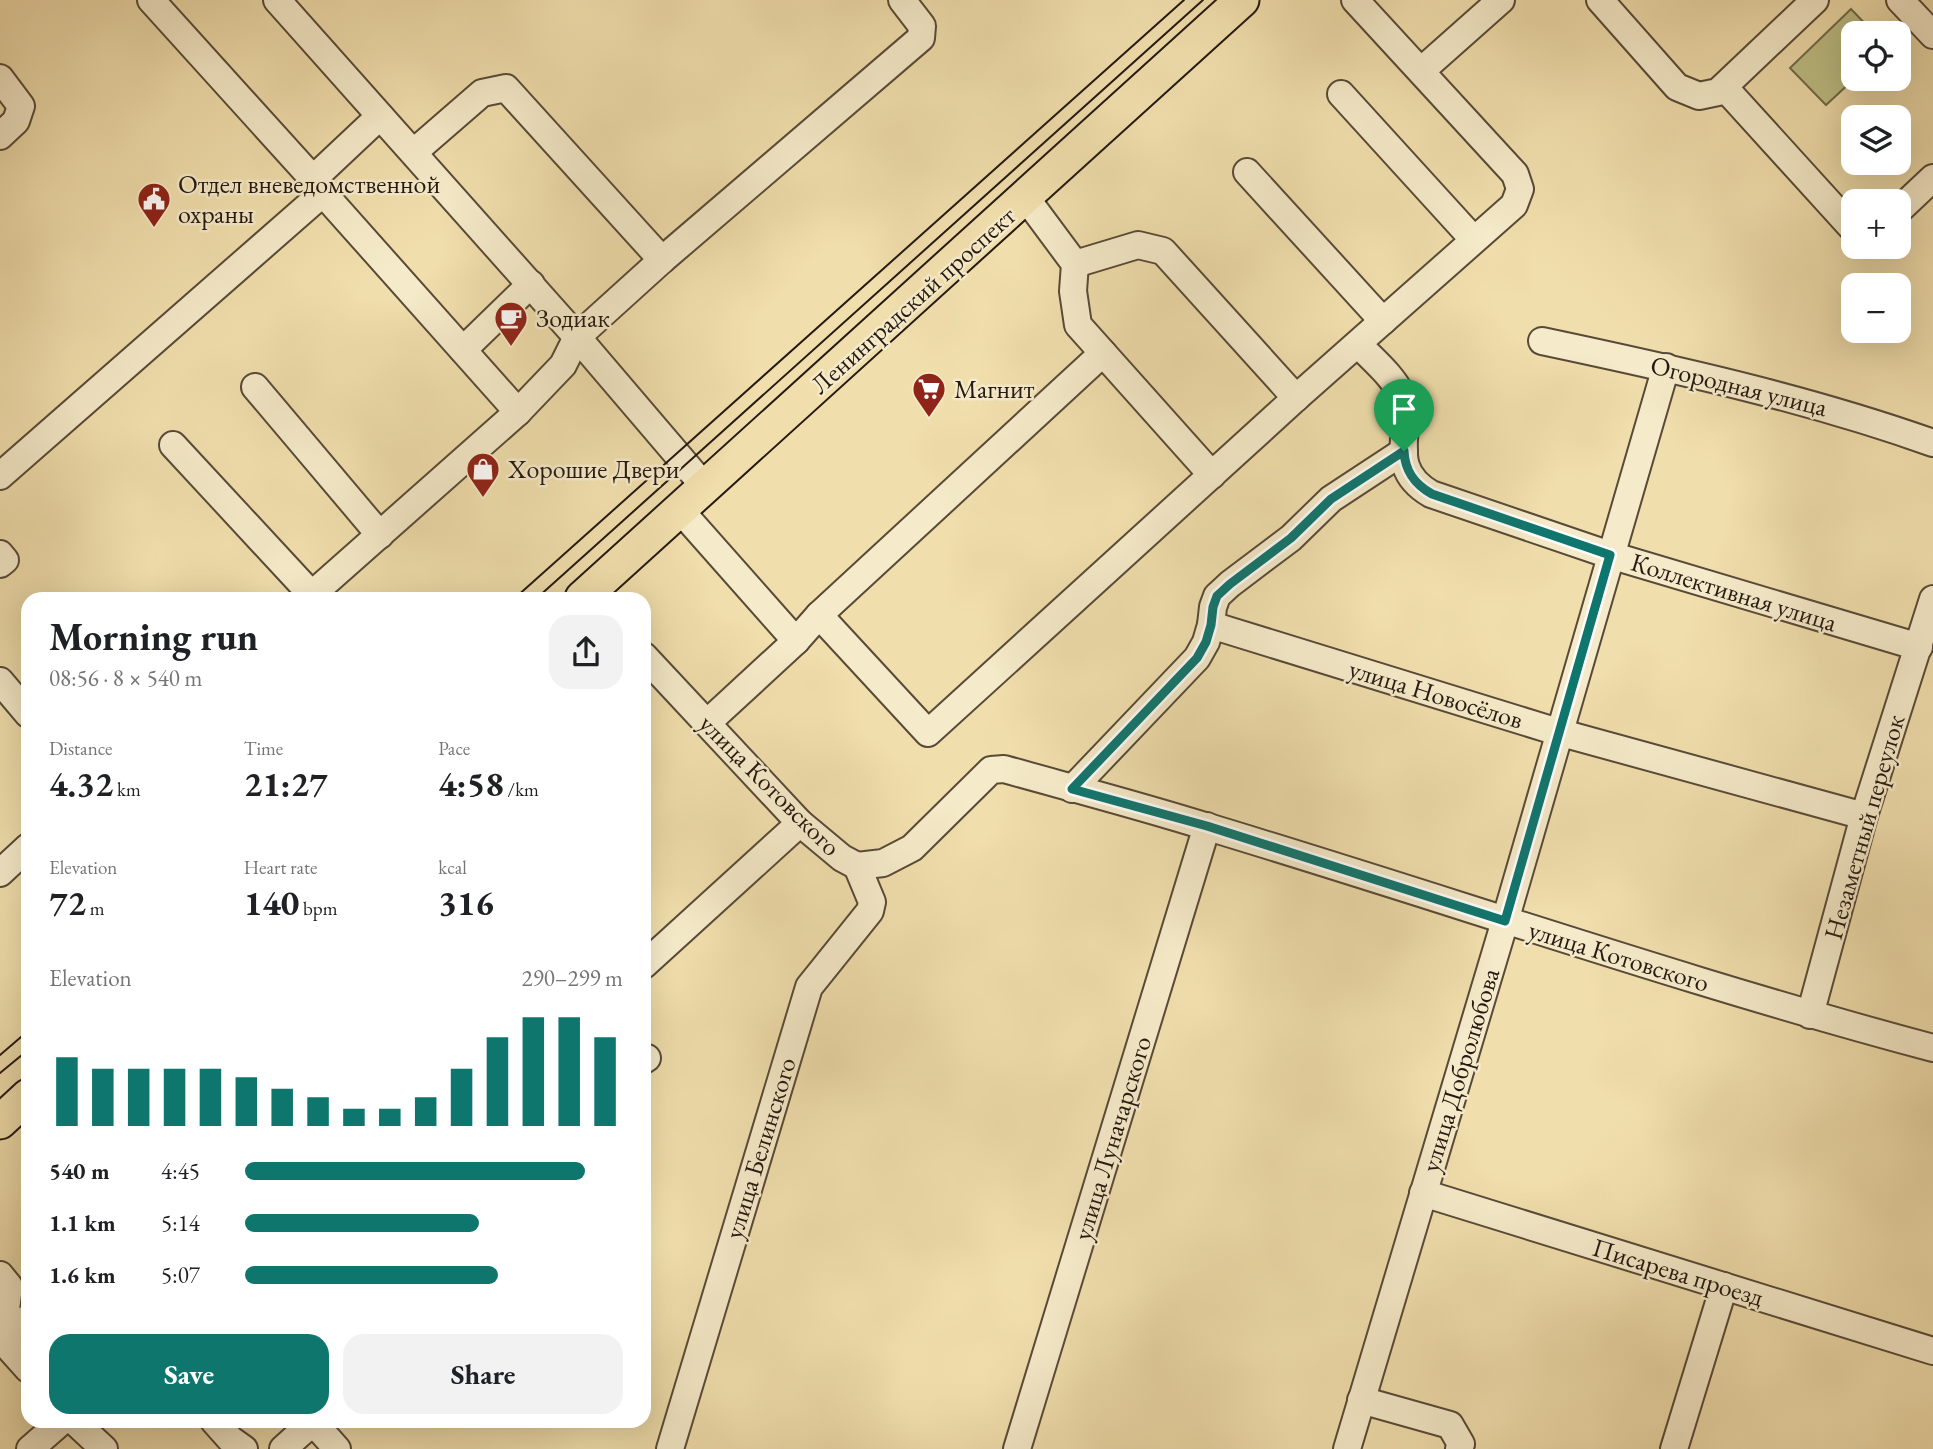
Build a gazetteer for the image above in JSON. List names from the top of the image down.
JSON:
{
  "streets": {
    "main road": ["Ленинградский проспект"],
    "street": [
      "Огородная улица",
      "Коллективная улица",
      "улица Новосёлов",
      "улица Котовского",
      "Незаметный переулок",
      "улица Добролюбова",
      "улица Луначарского",
      "улица Белинского",
      "Писарева проезд"
    ]
  },
  "crossings": [
    ["Огородная улица", "улица Добролюбова"],
    ["Коллективная улица", "Незаметный переулок"],
    ["Коллективная улица", "улица Добролюбова"],
    ["улица Новосёлов", "Незаметный переулок"],
    ["улица Новосёлов", "улица Добролюбова"],
    ["улица Котовского", "Незаметный переулок"],
    ["улица Котовского", "улица Добролюбова"],
    ["улица Котовского", "улица Луначарского"],
    ["улица Котовского", "улица Белинского"],
    ["улица Добролюбова", "Писарева проезд"]
  ],
  "places": {
    "public building": ["Отдел вневедомственной охраны"],
    "cafe": ["Зодиак"],
    "supermarket": ["Магнит"],
    "shop": ["Хорошие Двери"]
  },
  "page": {
    "map_buttons": ["+", "−"],
    "heading": ["Morning run", "08:56 · 8 × 540 m"],
    "stats": [
      ["Distance", "4.32 km"],
      ["Time", "21:27"],
      ["Pace", "4:58 /km"],
      ["Elevation", "72 m"],
      ["Heart rate", "140 bpm"],
      ["kcal", "316"]
    ],
    "chart": ["Elevation", "290–299 m"],
    "list": [
      {
        "name": "540 m",
        "note": "4:45"
      },
      {
        "name": "1.1 km",
        "note": "5:14"
      },
      {
        "name": "1.6 km",
        "note": "5:07"
      }
    ],
    "buttons": ["Save", "Share"]
  }
}
